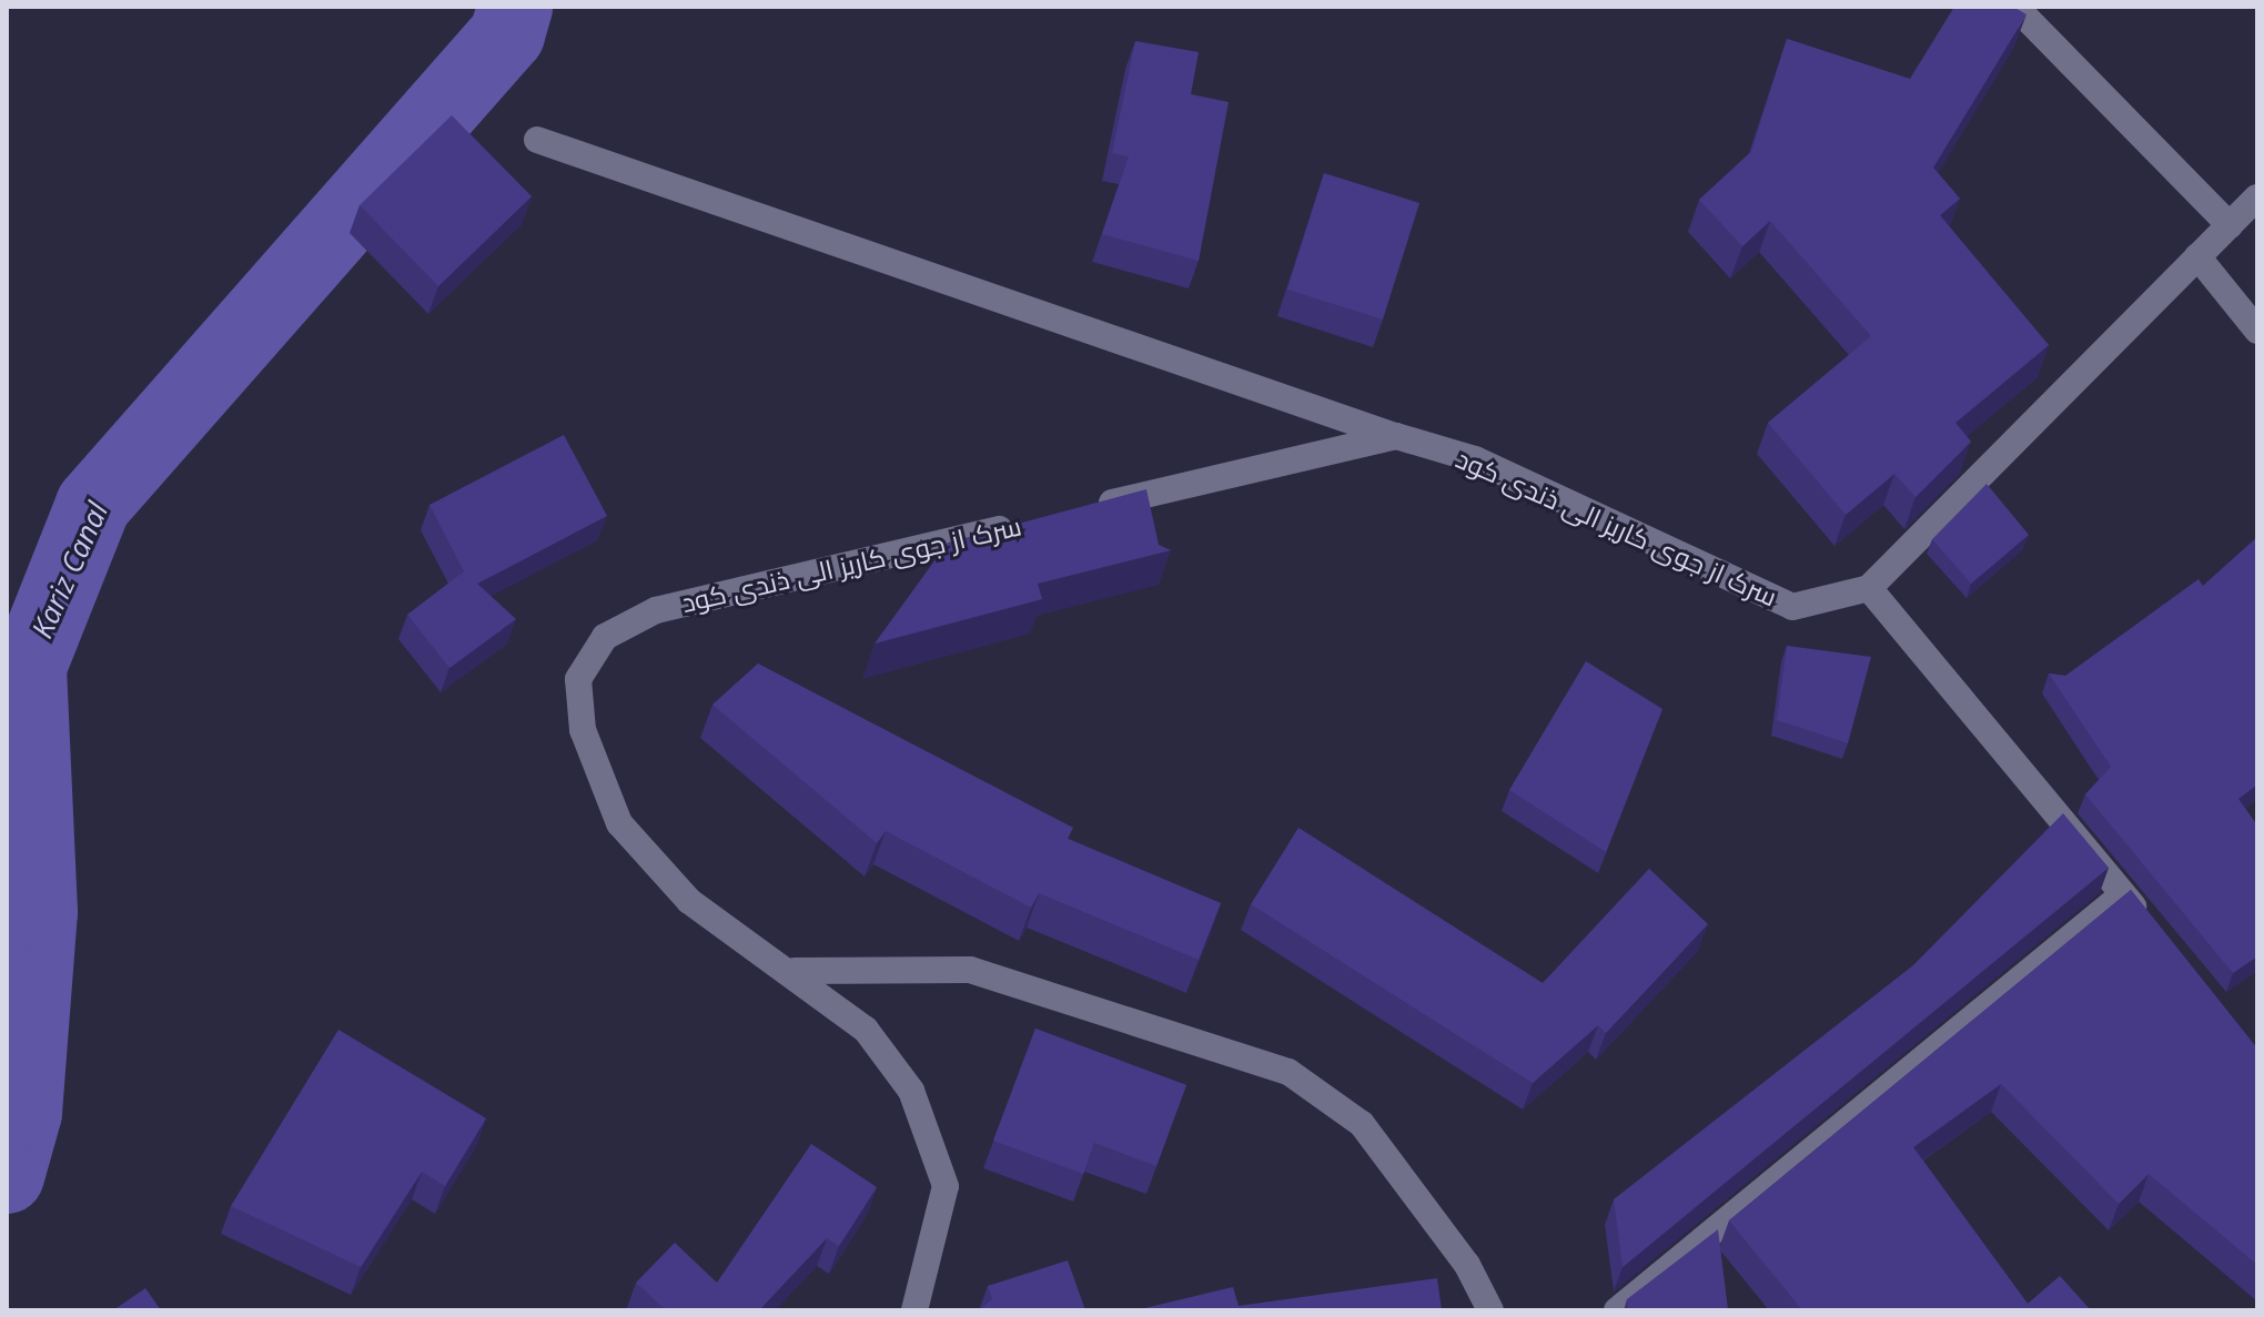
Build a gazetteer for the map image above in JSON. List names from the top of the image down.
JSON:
{
  "streets": {
    "street": ["سرک از جوی کاریز الی ذندی کود"]
  },
  "water": ["Kariz Canal"]
}
